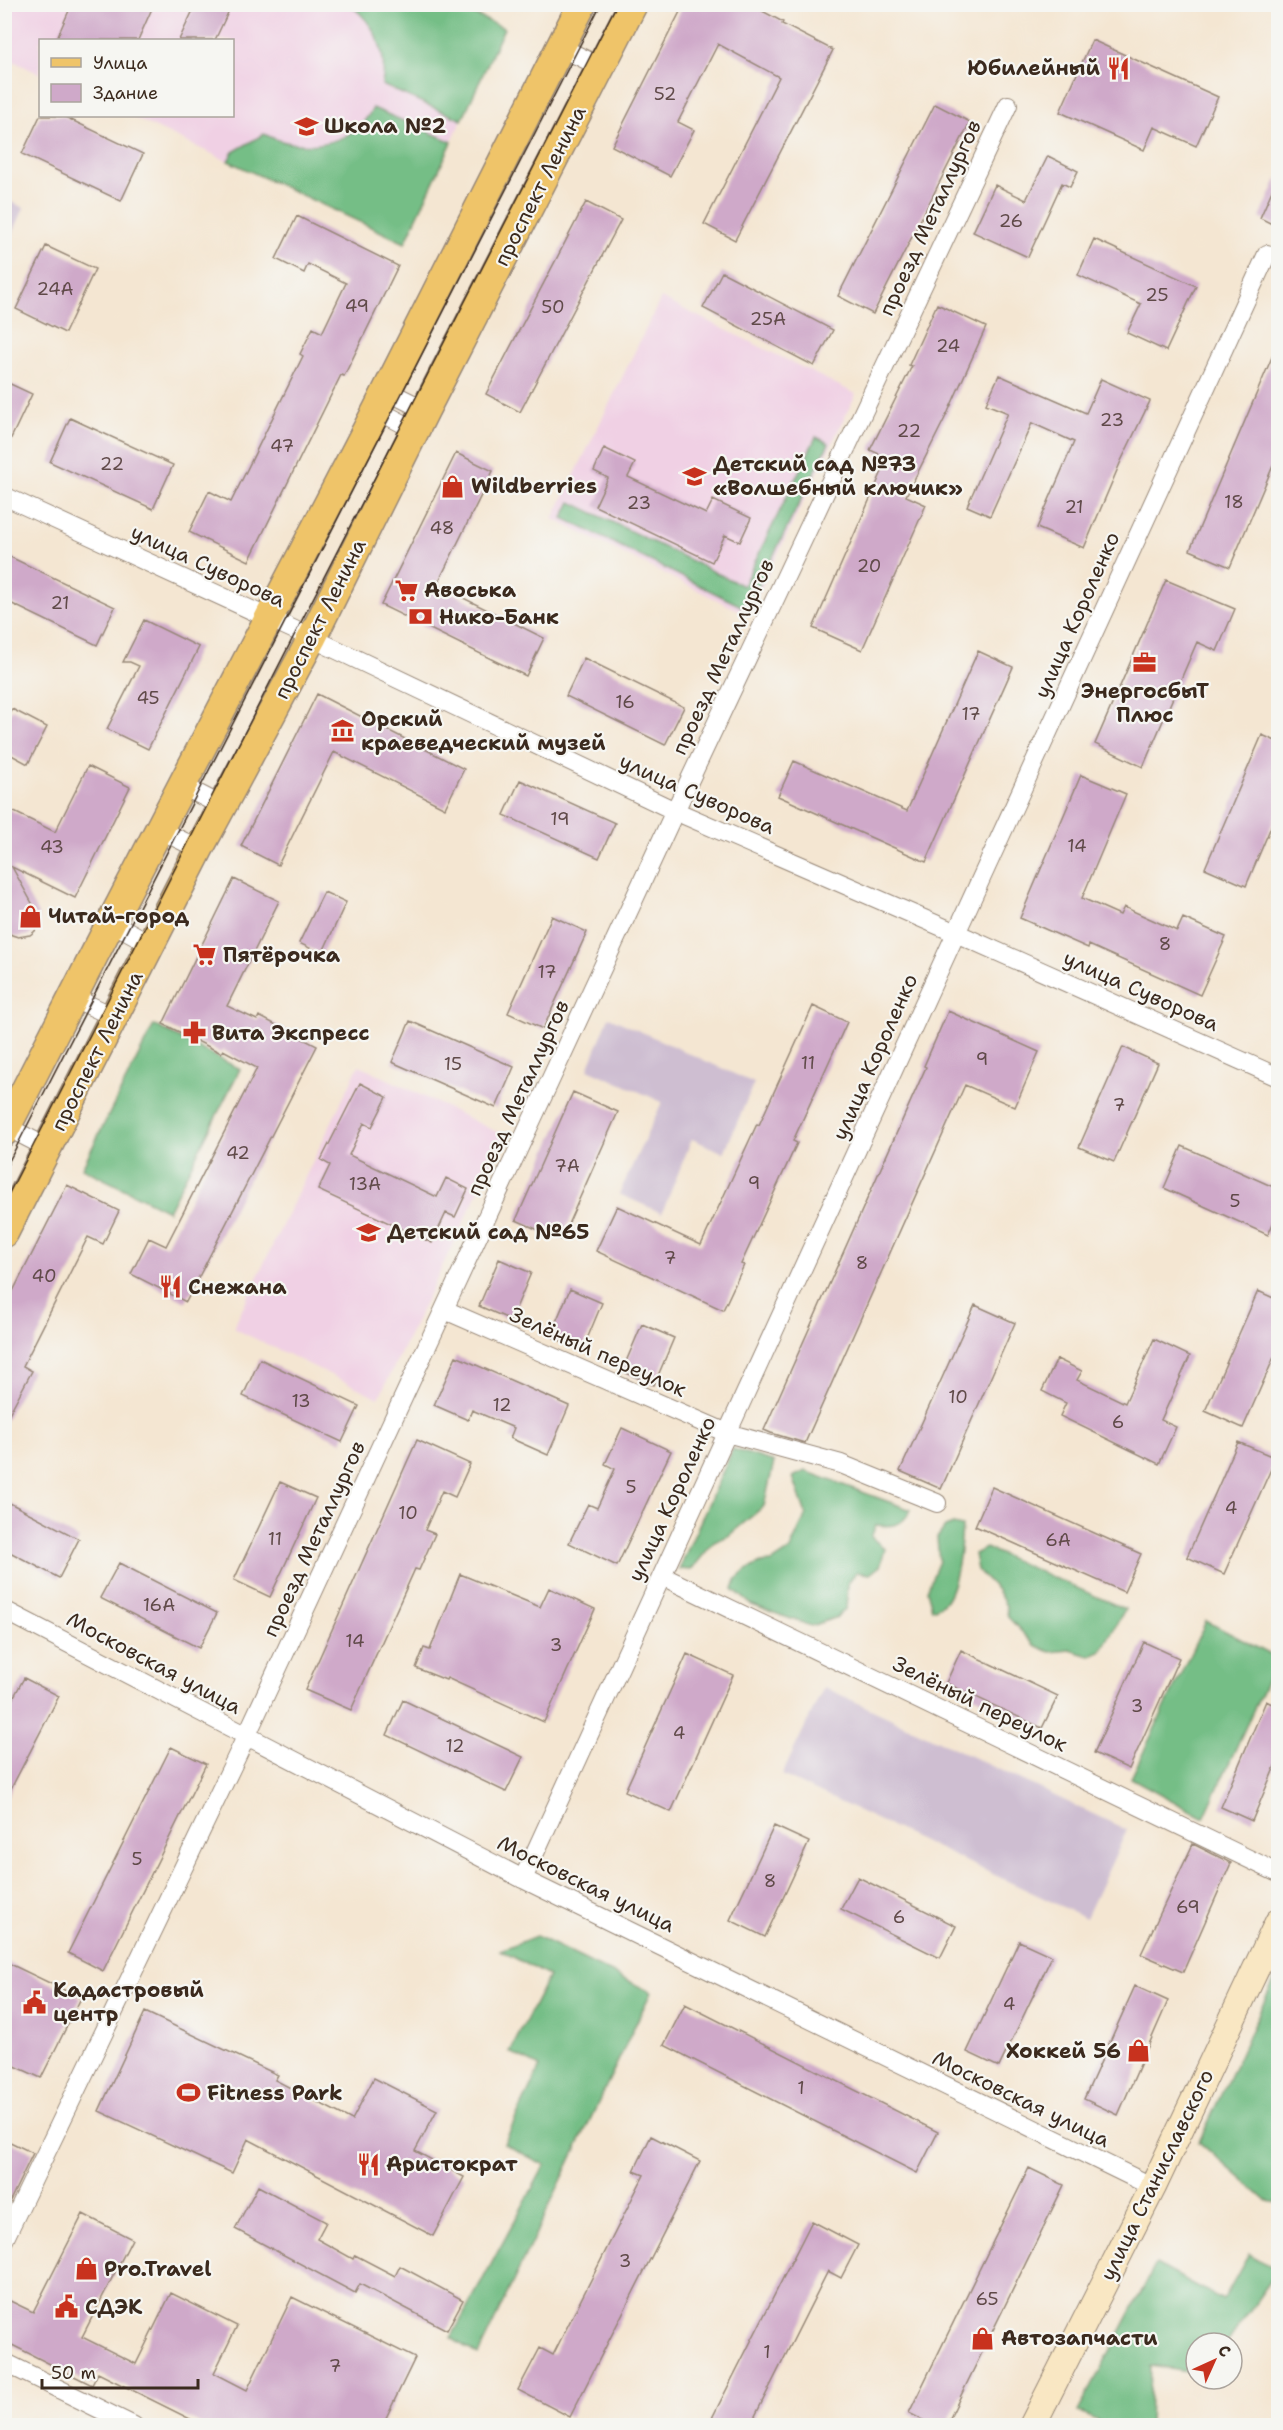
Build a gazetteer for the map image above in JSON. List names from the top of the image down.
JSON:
{
  "streets": {
    "main road": ["проспект Ленина", "улица Станиславского"],
    "street": [
      "проезд Металлургов",
      "улица Суворова",
      "улица Короленко",
      "Зелёный переулок",
      "Московская улица"
    ]
  },
  "crossings": [
    ["проспект Ленина", "улица Суворова"],
    ["проезд Металлургов", "улица Суворова"],
    ["проезд Металлургов", "Зелёный переулок"],
    ["проезд Металлургов", "Московская улица"],
    ["улица Суворова", "улица Короленко"],
    ["улица Короленко", "Зелёный переулок"],
    ["улица Короленко", "Московская улица"],
    ["Московская улица", "улица Станиславского"]
  ],
  "places": {
    "restaurant": ["Юбилейный", "Снежана", "Аристократ"],
    "school or university": ["Школа №2", "Детский сад №73 «Волшебный ключик»", "Детский сад №65"],
    "shop": [
      "Wildberries",
      "Читай-город",
      "Хоккей 56",
      "Pro.Travel",
      "Автозапчасти"
    ],
    "supermarket": ["Авоська", "Пятёрочка"],
    "bank": ["Нико-Банк"],
    "office": ["ЭнергосбыТ Плюс"],
    "museum": ["Орский краеведческий музей"],
    "pharmacy": ["Вита Экспресс"],
    "public building": ["Кадастровый центр", "СДЭК"],
    "sports": ["Fitness Park"]
  },
  "house_numbers": [
    "52",
    "26",
    "24А",
    "25",
    "49",
    "50",
    "25А",
    "24",
    "23",
    "22",
    "47",
    "22",
    "18",
    "23",
    "21",
    "48",
    "20",
    "21",
    "45",
    "16",
    "17",
    "19",
    "14",
    "43",
    "8",
    "17",
    "9",
    "11",
    "15",
    "7",
    "42",
    "7А",
    "9",
    "13А",
    "5",
    "7",
    "8",
    "40",
    "10",
    "13",
    "12",
    "6",
    "5",
    "4",
    "10",
    "11",
    "6А",
    "16А",
    "14",
    "3",
    "3",
    "4",
    "12",
    "5",
    "8",
    "69",
    "6",
    "4",
    "1",
    "3",
    "65",
    "1",
    "7"
  ],
  "legend": ["Улица", "Здание"],
  "scale_bar": "50 m",
  "north": "top right"
}
